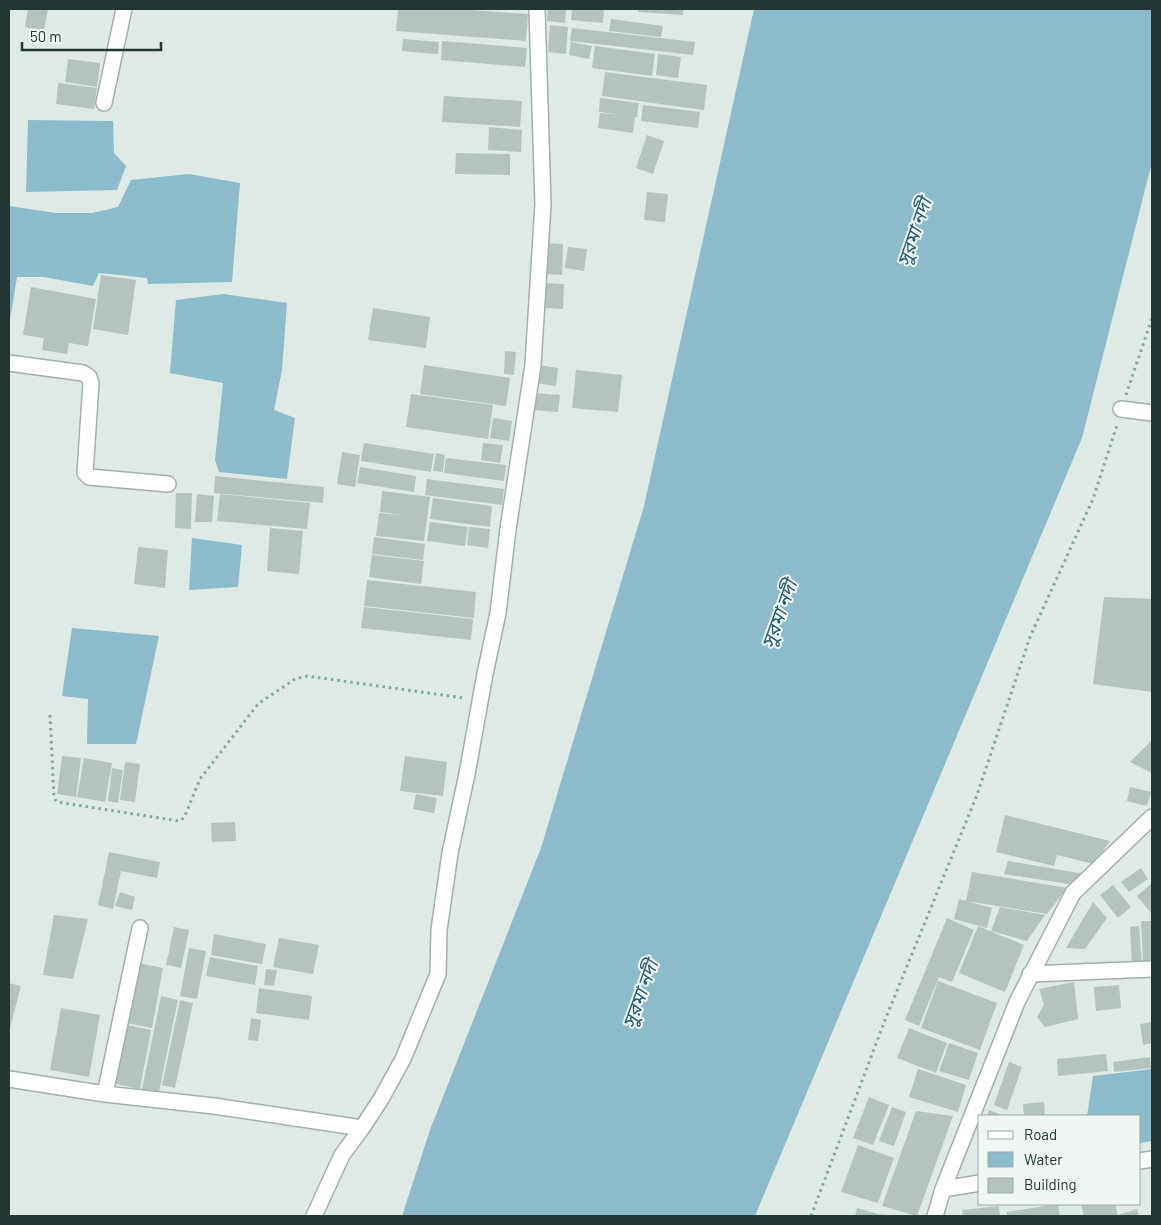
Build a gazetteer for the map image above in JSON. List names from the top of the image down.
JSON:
{
  "water": ["সুরমা নদী"],
  "legend": ["Road", "Water", "Building"],
  "scale_bar": "50 m"
}
